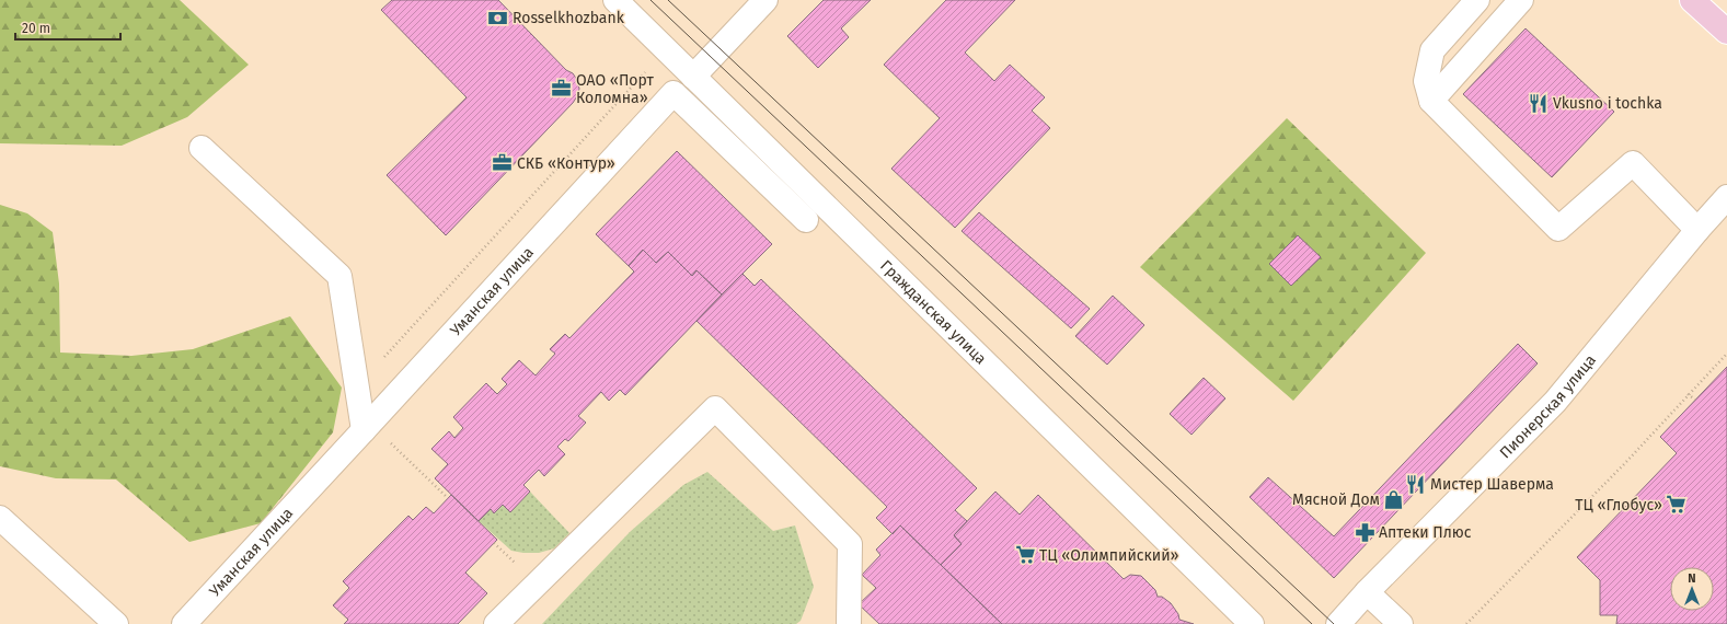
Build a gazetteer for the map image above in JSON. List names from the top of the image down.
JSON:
{
  "streets": {
    "street": ["Уманская улица", "Гражданская улица", "Пионерская улица"]
  },
  "places": {
    "bank": ["Rosselkhozbank"],
    "office": ["ОАО «Порт Коломна»", "СКБ «Контур»"],
    "restaurant": ["Vkusno i tochka", "Мистер Шаверма"],
    "shop": ["Мясной Дом"],
    "supermarket": ["ТЦ «Глобус»", "ТЦ «Олимпийский»"],
    "pharmacy": ["Аптеки Плюс"]
  },
  "scale_bar": "20 m",
  "north": "top"
}
